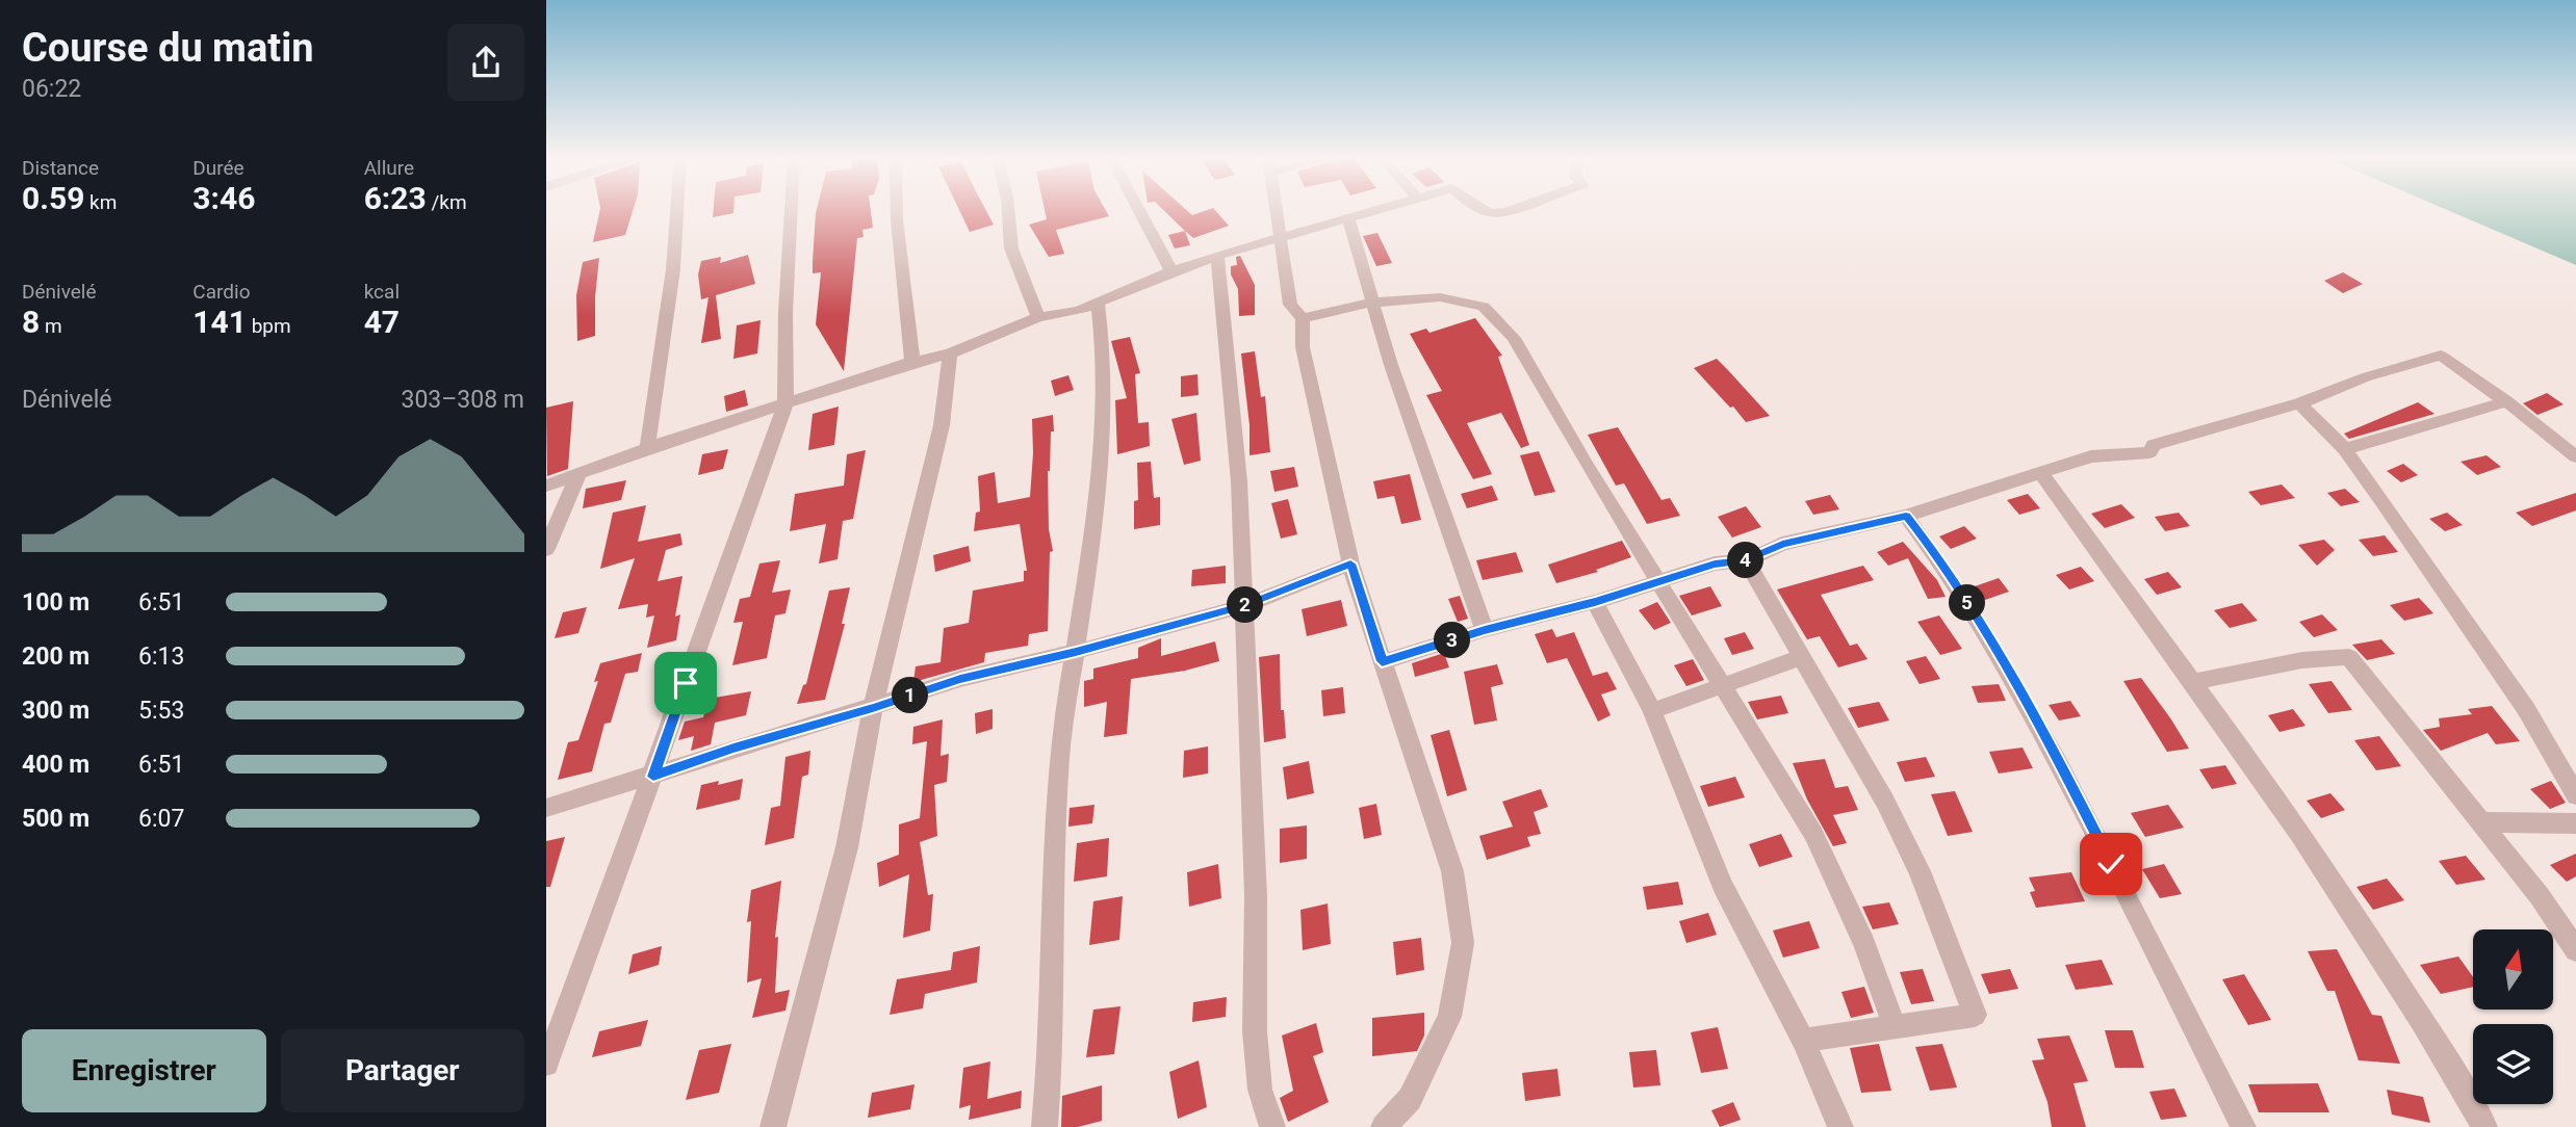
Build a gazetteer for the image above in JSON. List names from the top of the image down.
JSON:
{
  "north": "top",
  "page": {
    "heading": ["Course du matin", "06:22"],
    "stats": [
      ["Distance", "0.59 km"],
      ["Durée", "3:46"],
      ["Allure", "6:23 /km"],
      ["Dénivelé", "8 m"],
      ["Cardio", "141 bpm"],
      ["kcal", "47"]
    ],
    "chart": ["Dénivelé", "303–308 m"],
    "pins": [
      "4",
      "5",
      "2",
      "3",
      "1"
    ],
    "list": [
      {
        "name": "100 m",
        "note": "6:51"
      },
      {
        "name": "200 m",
        "note": "6:13"
      },
      {
        "name": "300 m",
        "note": "5:53"
      },
      {
        "name": "400 m",
        "note": "6:51"
      },
      {
        "name": "500 m",
        "note": "6:07"
      }
    ],
    "buttons": ["Enregistrer", "Partager"]
  }
}
